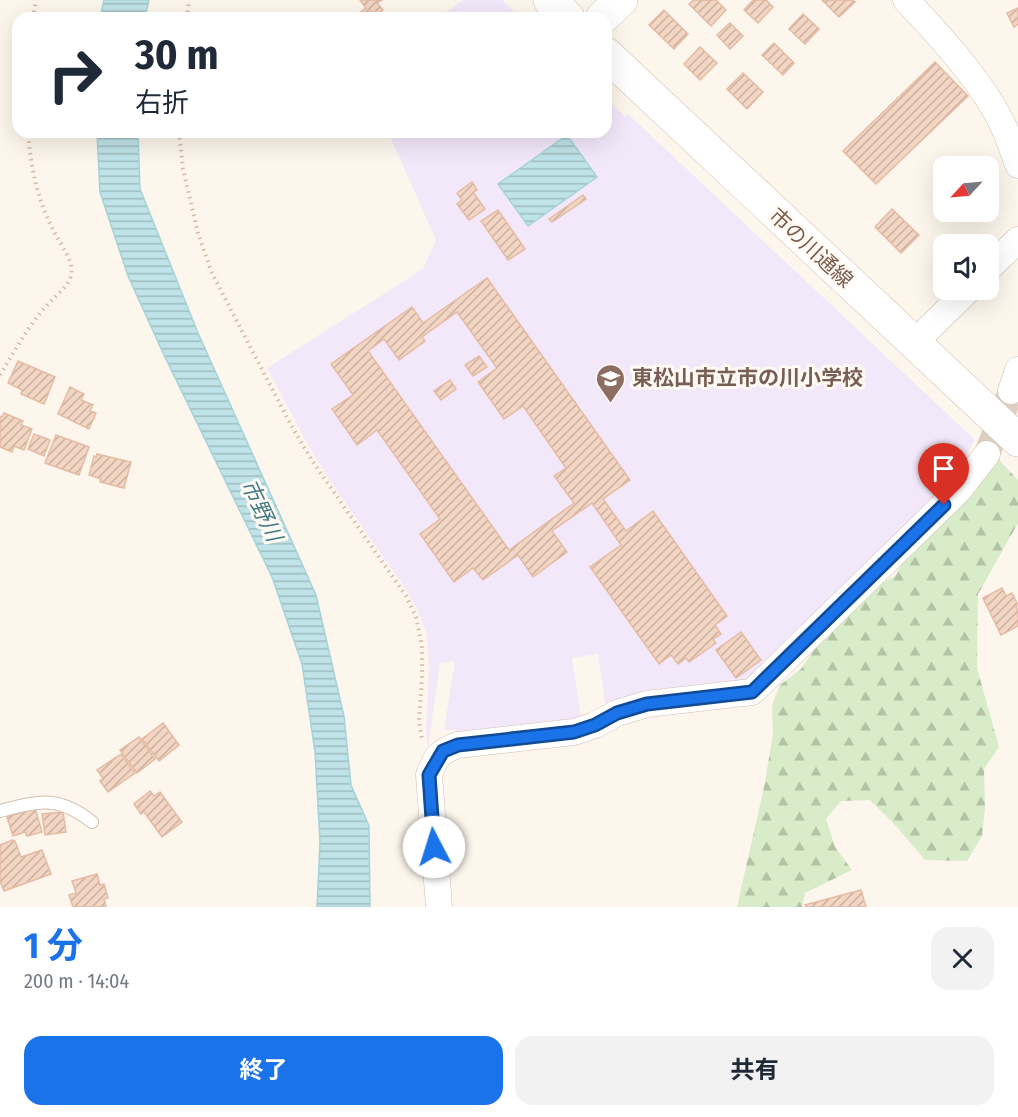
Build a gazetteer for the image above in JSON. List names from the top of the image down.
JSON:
{
  "streets": {
    "street": ["市の川通線"]
  },
  "water": ["市野川"],
  "places": {
    "school or university": ["東松山市立市の川小学校"]
  },
  "north": "bottom left",
  "page": {
    "turn": ["30 m", "右折"],
    "heading": ["1 分", "200 m · 14:04"],
    "buttons": ["終了", "共有"]
  }
}
